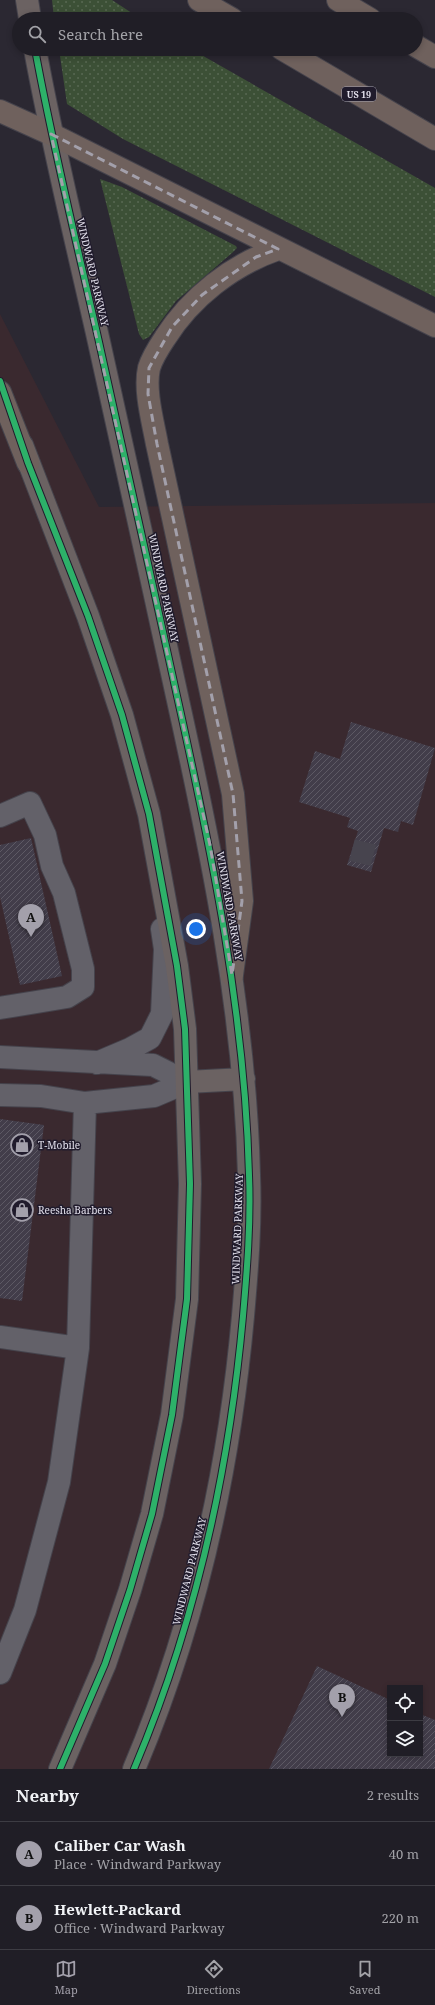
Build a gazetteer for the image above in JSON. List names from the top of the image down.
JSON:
{
  "streets": {
    "highway": ["US 19"],
    "main road": ["WINDWARD PARKWAY"]
  },
  "places": {
    "shop": ["T-Mobile", "Reesha Barbers"]
  },
  "page": {
    "search": "Search here",
    "pins": ["A", "B"],
    "heading": ["Nearby", "2 results"],
    "list": [
      {
        "mark": "A",
        "name": "Caliber Car Wash",
        "note": "Place · Windward Parkway",
        "value": "40 m"
      },
      {
        "mark": "B",
        "name": "Hewlett-Packard",
        "note": "Office · Windward Parkway",
        "value": "220 m"
      }
    ],
    "nav": ["Map", "Directions", "Saved"]
  }
}
